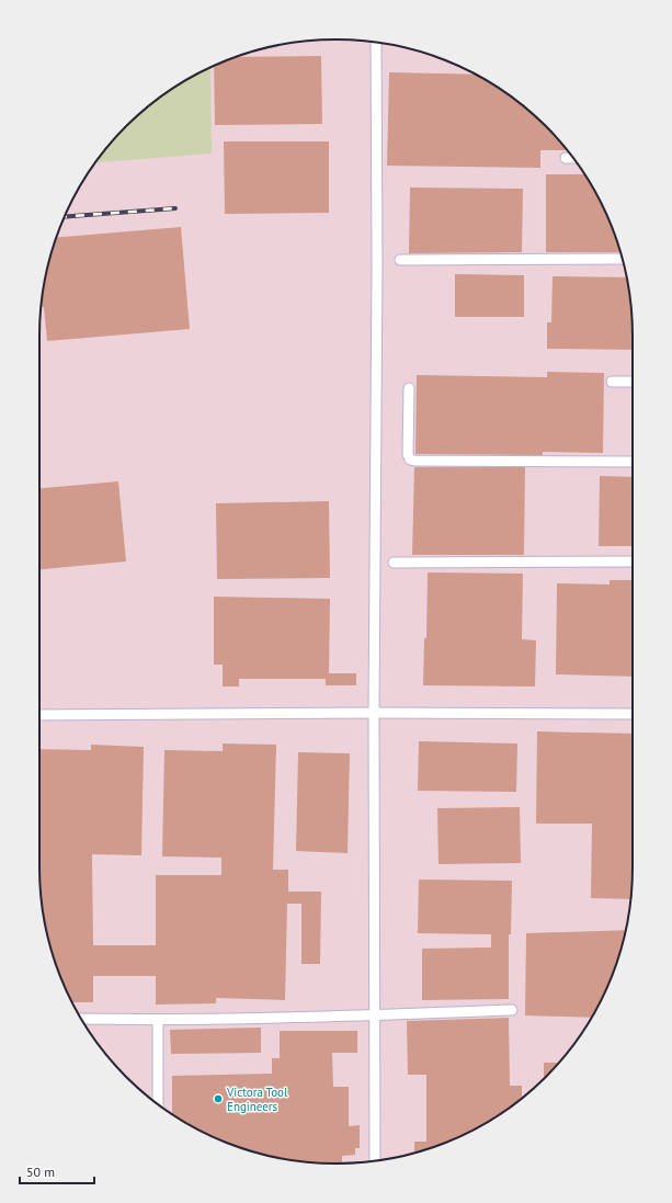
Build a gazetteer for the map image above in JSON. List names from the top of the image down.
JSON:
{
  "places": ["Victora Tool Engineers"],
  "scale_bar": "50 m"
}
